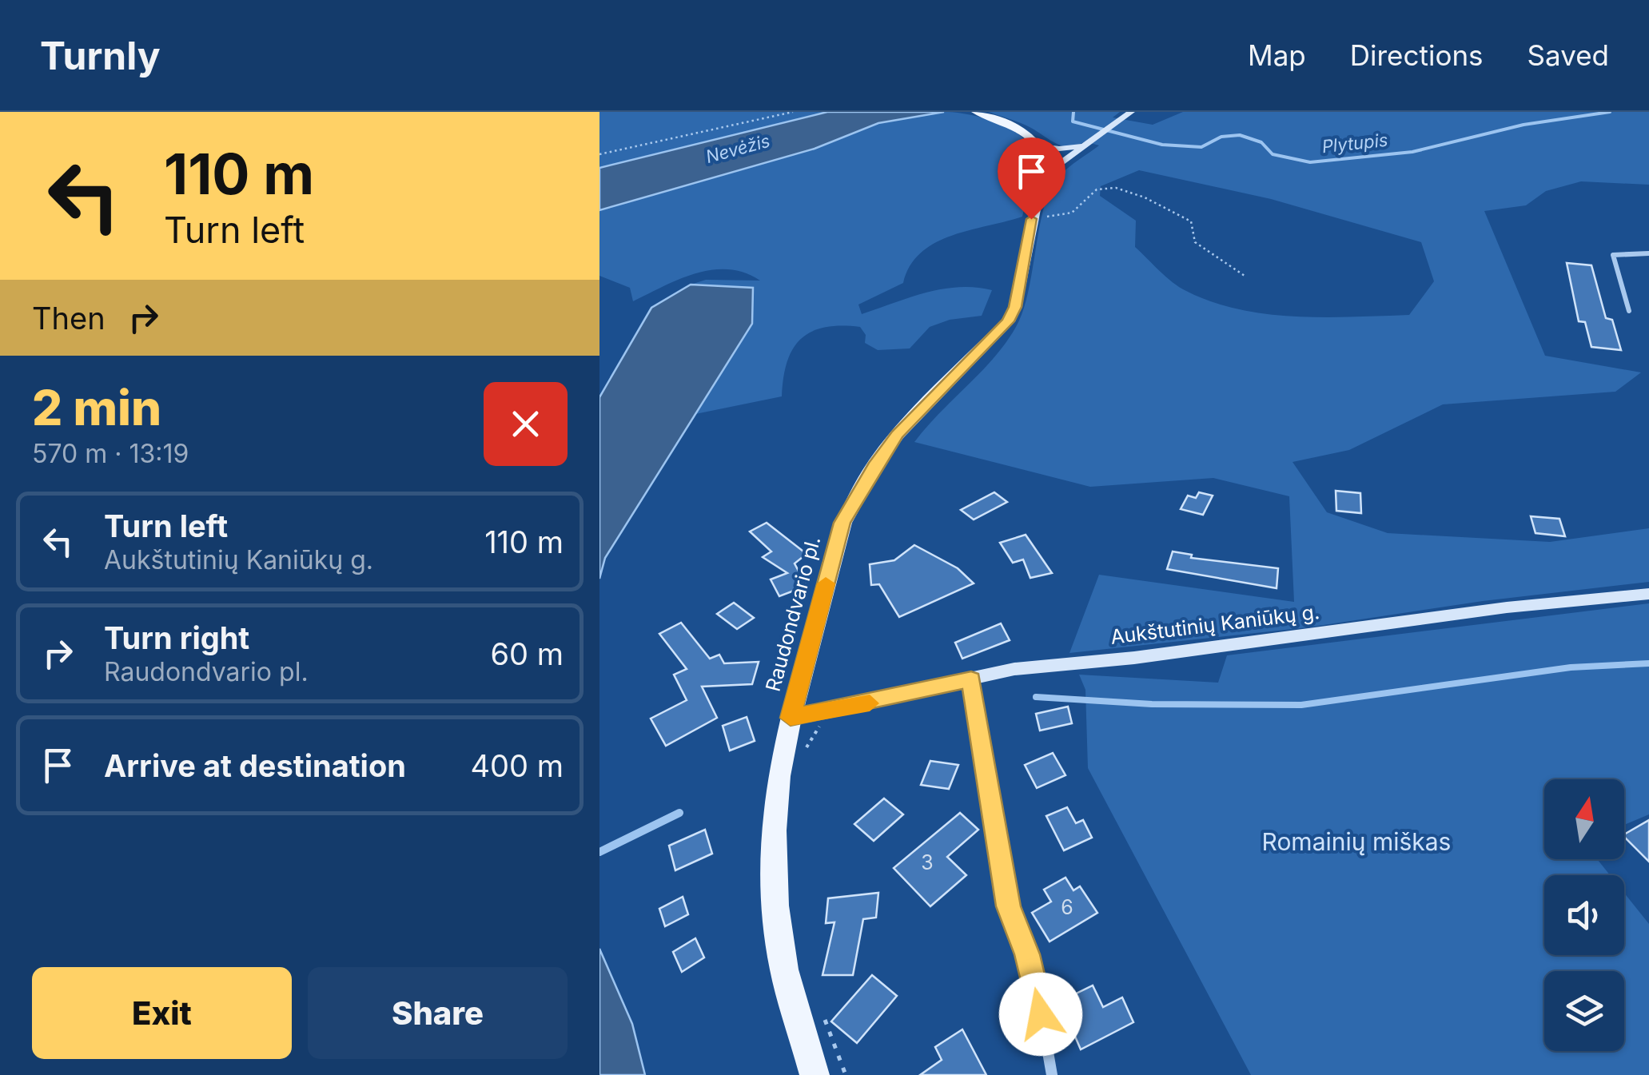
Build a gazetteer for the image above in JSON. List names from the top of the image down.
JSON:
{
  "streets": {
    "main road": ["Raudondvario pl."],
    "street": ["Aukštutinių Kaniūkų g."]
  },
  "crossings": [
    ["Raudondvario pl.", "Aukštutinių Kaniūkų g."]
  ],
  "water": ["Plytupis", "Nevėžis"],
  "parks": ["Romainių miškas"],
  "house_numbers": ["3", "6"],
  "north": "top",
  "page": {
    "header": "Turnly",
    "nav": ["Map", "Directions", "Saved"],
    "turn": ["110 m", "Turn left"],
    "then": "Then",
    "heading": ["2 min", "570 m · 13:19"],
    "list": [
      {
        "name": "Turn left",
        "note": "Aukštutinių Kaniūkų g.",
        "value": "110 m"
      },
      {
        "name": "Turn right",
        "note": "Raudondvario pl.",
        "value": "60 m"
      },
      {
        "name": "Arrive at destination",
        "value": "400 m"
      }
    ],
    "buttons": ["Exit", "Share"]
  }
}
